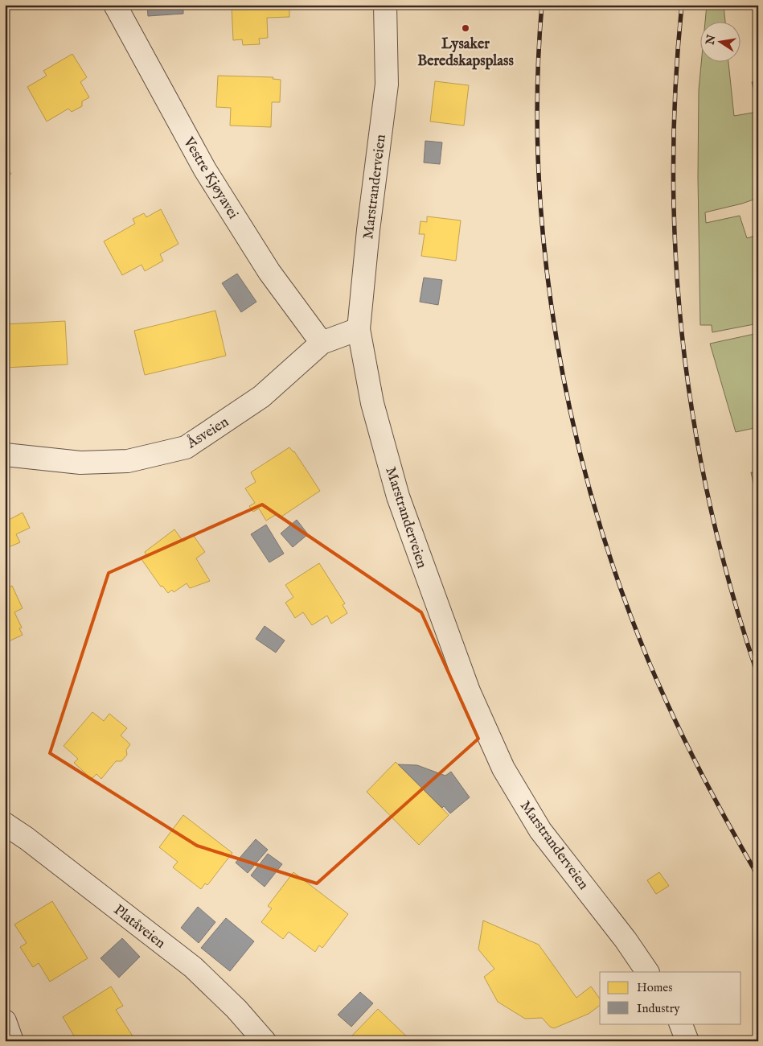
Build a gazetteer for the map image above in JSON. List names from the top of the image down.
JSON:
{
  "streets": {
    "street": [
      "Vestre Kjøyavei",
      "Marstranderveien",
      "Åsveien",
      "Platåveien"
    ]
  },
  "crossings": [
    ["Vestre Kjøyavei", "Åsveien"],
    ["Marstranderveien", "Åsveien"]
  ],
  "places": ["Lysaker Beredskapsplass"],
  "legend": ["Homes", "Industry"],
  "north": "left"
}
